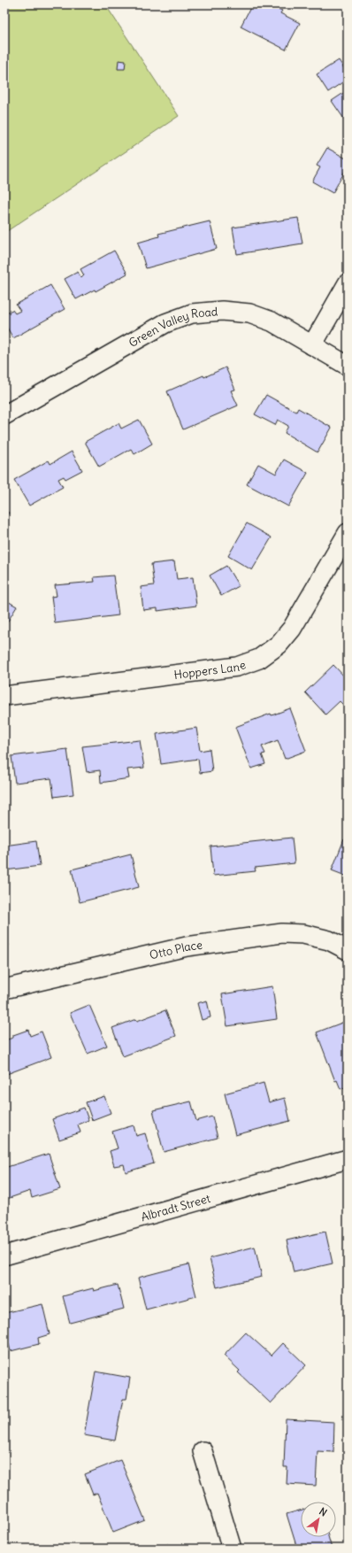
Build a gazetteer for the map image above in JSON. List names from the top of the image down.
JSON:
{
  "streets": {
    "street": [
      "Green Valley Road",
      "Hoppers Lane",
      "Otto Place",
      "Albradt Street"
    ]
  },
  "north": "top right"
}
